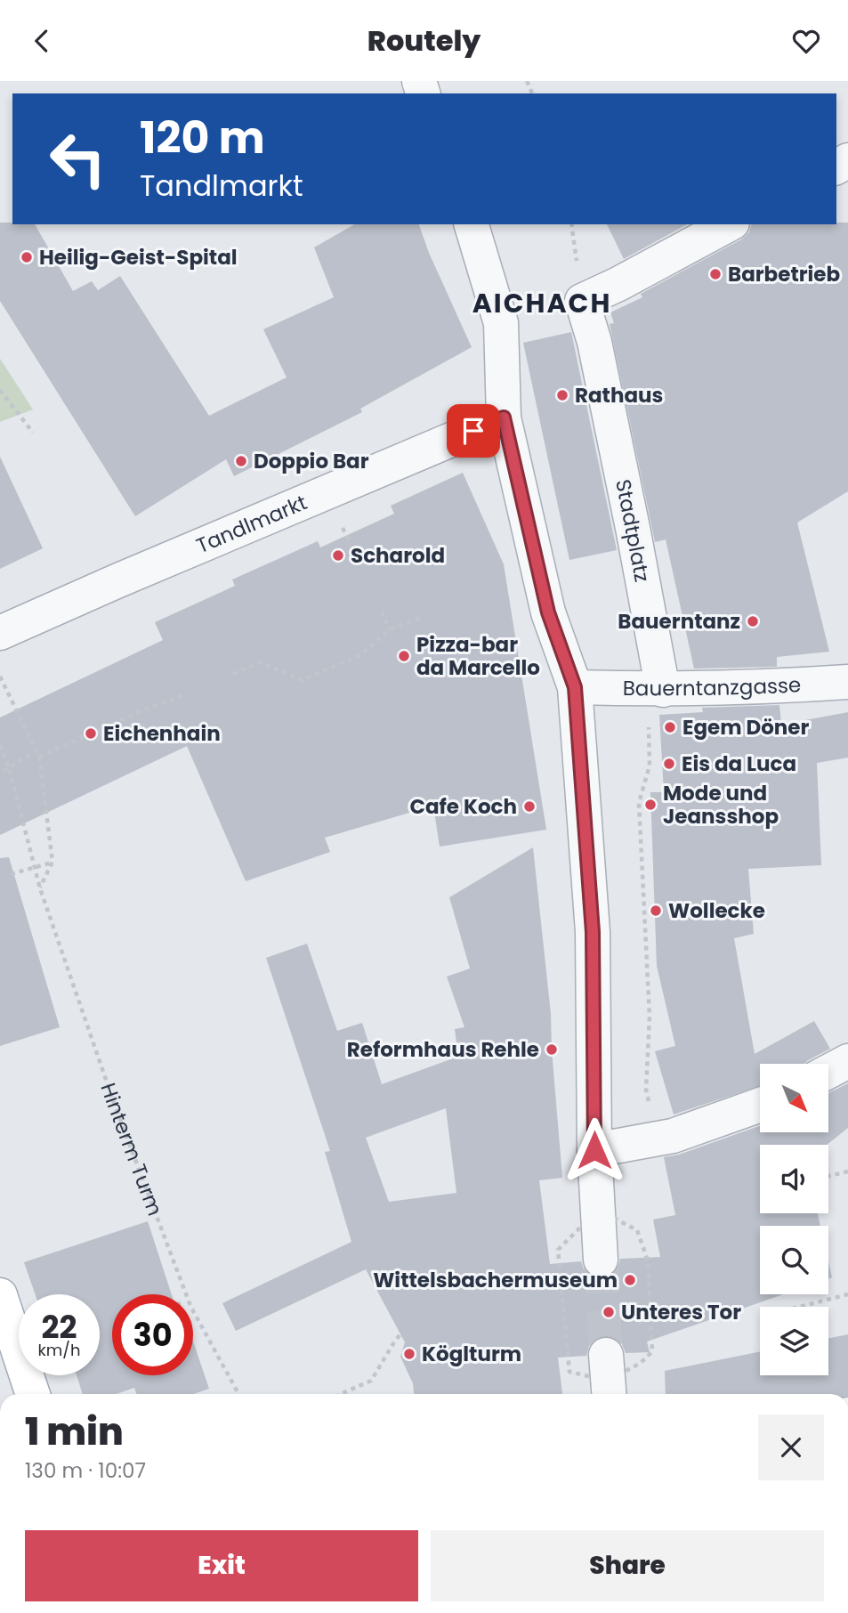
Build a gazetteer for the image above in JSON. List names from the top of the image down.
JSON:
{
  "streets": {
    "street": ["Tandlmarkt", "Stadtplatz", "Bauerntanzgasse"],
    "path": ["Hinterm Turm"]
  },
  "crossings": [
    ["Stadtplatz", "Bauerntanzgasse"]
  ],
  "districts": ["AICHACH"],
  "places": [
    "Heilig-Geist-Spital",
    "Barbetrieb",
    "Rathaus",
    "Doppio Bar",
    "Scharold",
    "Bauerntanz",
    "Pizza-bar da Marcello",
    "Egem Döner",
    "Eichenhain",
    "Eis da Luca",
    "Mode und Jeansshop",
    "Cafe Koch",
    "Wollecke",
    "Reformhaus Rehle",
    "Wittelsbachermuseum",
    "Unteres Tor",
    "Köglturm"
  ],
  "north": "bottom right",
  "page": {
    "header": "Routely",
    "turn": ["120 m", "Tandlmarkt"],
    "speed": "22 km/h",
    "limit": "30",
    "heading": ["1 min", "130 m · 10:07"],
    "buttons": ["Exit", "Share"]
  }
}
